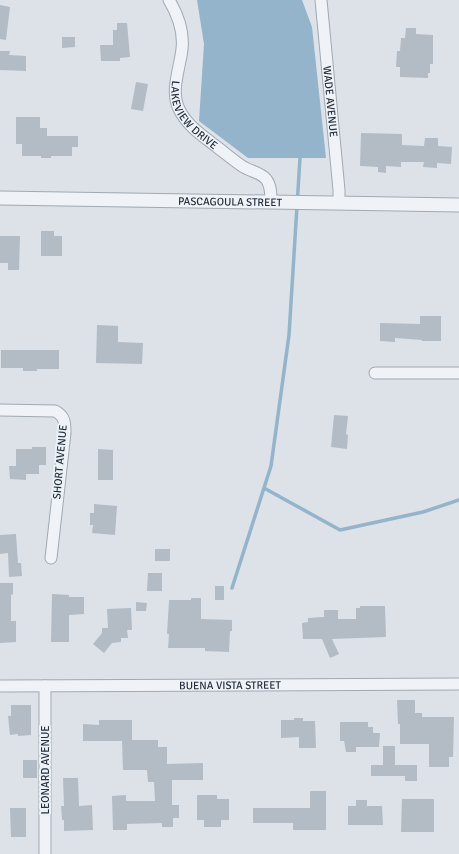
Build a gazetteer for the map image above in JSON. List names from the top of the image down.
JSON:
{
  "streets": {
    "street": [
      "WADE AVENUE",
      "LAKEVIEW DRIVE",
      "PASCAGOULA STREET",
      "SHORT AVENUE",
      "BUENA VISTA STREET",
      "LEONARD AVENUE"
    ]
  },
  "crossings": [
    ["WADE AVENUE", "PASCAGOULA STREET"],
    ["LAKEVIEW DRIVE", "PASCAGOULA STREET"],
    ["BUENA VISTA STREET", "LEONARD AVENUE"]
  ]
}
